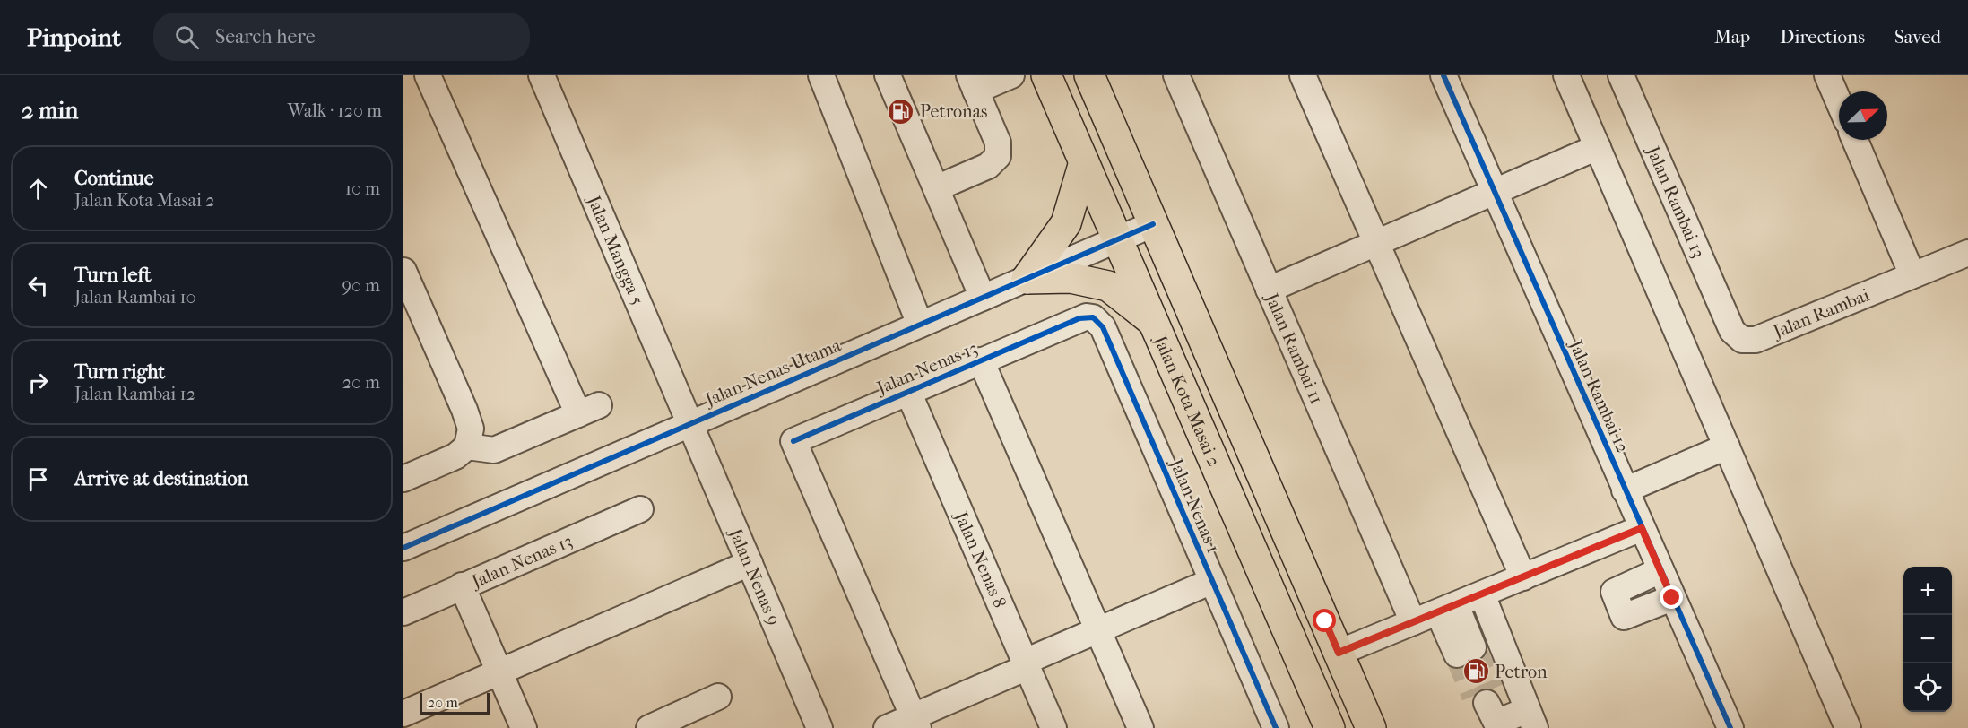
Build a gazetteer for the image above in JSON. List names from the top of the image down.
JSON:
{
  "streets": {
    "main road": ["Jalan Kota Masai 2"],
    "street": [
      "Jalan Rambai 13",
      "Jalan Mangga 5",
      "Jalan Rambai",
      "Jalan Rambai 11",
      "Jalan Nenas 13",
      "Jalan Nenas Utama",
      "Jalan Rambai 12",
      "Jalan Nenas 1",
      "Jalan Nenas 8",
      "Jalan Nenas 9"
    ]
  },
  "crossings": [
    ["Jalan Rambai 13", "Jalan Rambai"],
    ["Jalan Mangga 5", "Jalan Nenas Utama"],
    ["Jalan Mangga 5", "Jalan Nenas 9"],
    ["Jalan Nenas 13", "Jalan Nenas 1"],
    ["Jalan Nenas 13", "Jalan Nenas 8"],
    ["Jalan Nenas Utama", "Jalan Kota Masai 2"],
    ["Jalan Nenas Utama", "Jalan Nenas 9"]
  ],
  "places": {
    "fuel station": ["Petronas", "Petron"]
  },
  "scale_bar": "20 m",
  "north": "top right",
  "page": {
    "header": "Pinpoint",
    "search": "Search here",
    "nav": ["Map", "Directions", "Saved"],
    "heading": ["2 min", "Walk · 120 m"],
    "list": [
      ["Continue", "Jalan Kota Masai 2", "10 m"],
      ["Turn left", "Jalan Rambai 10", "90 m"],
      ["Turn right", "Jalan Rambai 12", "20 m"],
      "Arrive at destination"
    ],
    "map_buttons": ["+", "−"],
    "scale": "20 m"
  }
}
